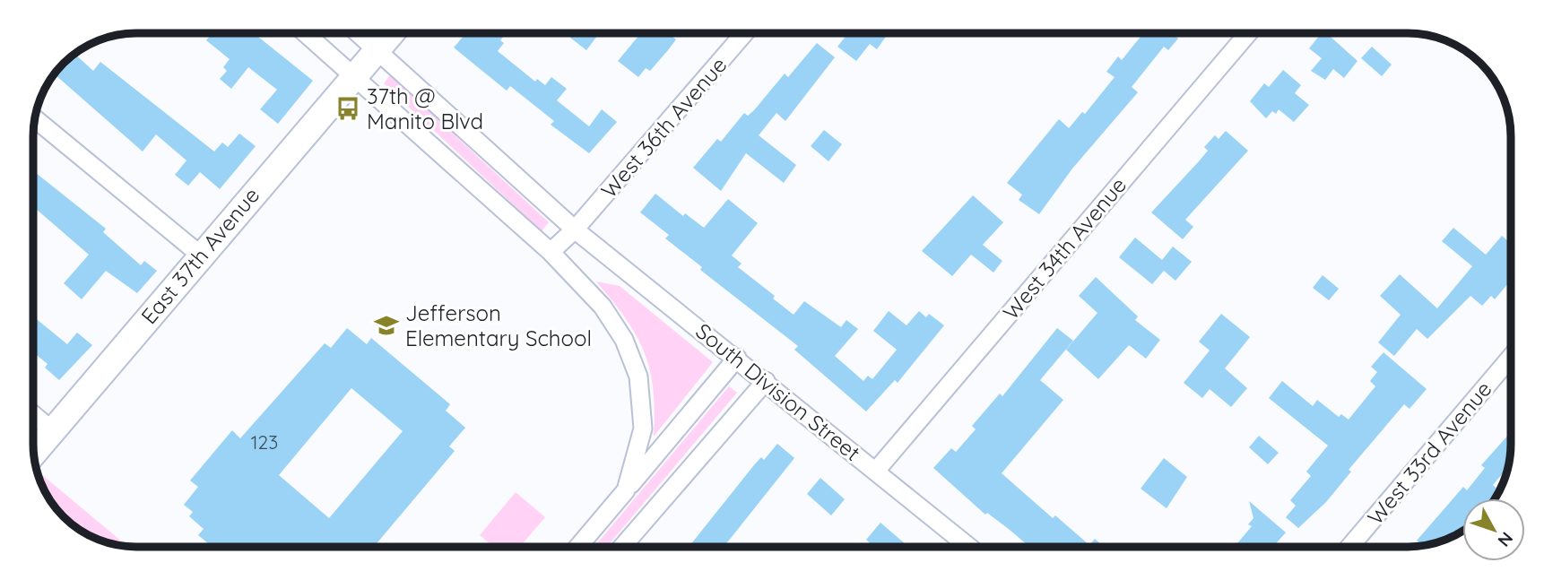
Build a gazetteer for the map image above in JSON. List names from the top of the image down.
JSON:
{
  "streets": {
    "street": [
      "West 36th Avenue",
      "West 34th Avenue",
      "East 37th Avenue",
      "South Division Street",
      "West 33rd Avenue"
    ]
  },
  "crossings": [
    ["West 36th Avenue", "South Division Street"],
    ["West 34th Avenue", "South Division Street"],
    ["East 37th Avenue", "South Division Street"]
  ],
  "places": {
    "bus stop": ["37th @ Manito Blvd"],
    "school or university": ["Jefferson Elementary School"]
  },
  "house_numbers": ["123"],
  "north": "bottom right"
}
